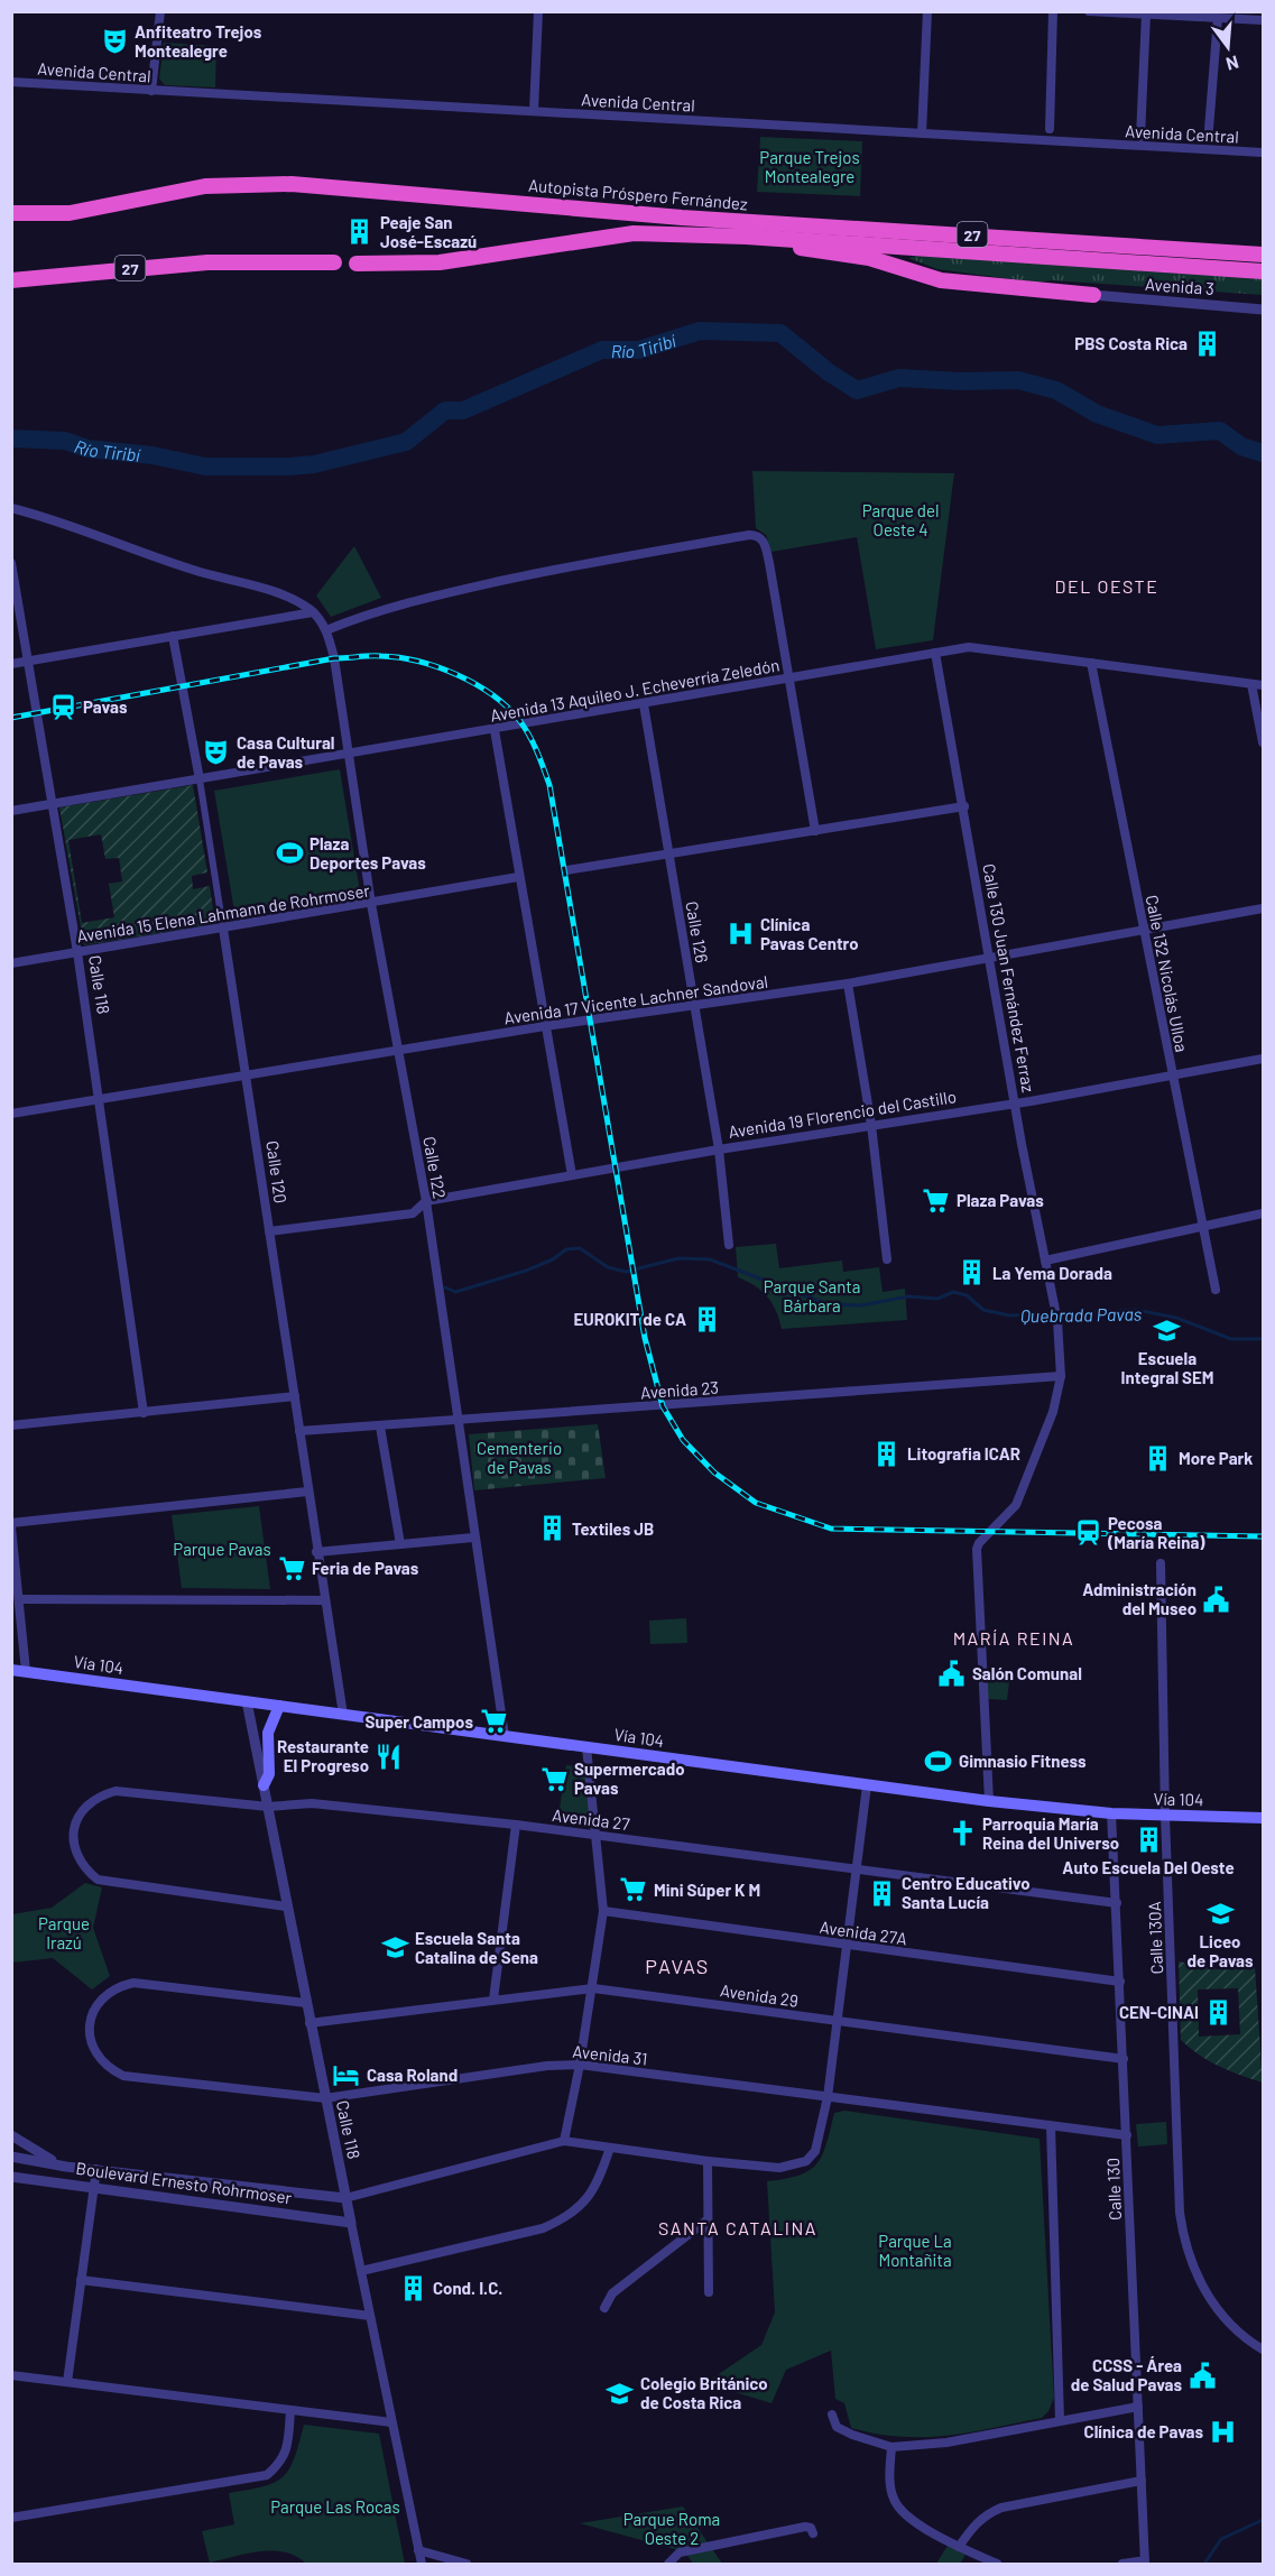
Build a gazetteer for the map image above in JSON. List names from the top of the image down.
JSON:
{
  "streets": {
    "highway": ["Autopista Próspero Fernández", "27"],
    "main road": ["Vía 104"],
    "street": [
      "Avenida Central",
      "Avenida 3",
      "Avenida 13 Aquileo J. Echeverría Zeledón",
      "Avenida 15 Elena Lahmann de Rohrmoser",
      "Calle 126",
      "Calle 132 Nicolás Ulloa",
      "Calle 130 Juan Fernández Ferraz",
      "Calle 118",
      "Avenida 17 Vicente Lachner Sandoval",
      "Avenida 19 Florencio del Castillo",
      "Calle 122",
      "Calle 120",
      "Avenida 23",
      "Avenida 27",
      "Avenida 27A",
      "Calle 130A",
      "Avenida 29",
      "Avenida 31",
      "Boulevard Ernesto Rohrmoser",
      "Calle 130"
    ]
  },
  "crossings": [
    ["Avenida 13 Aquileo J. Echeverría Zeledón", "Calle 126"],
    ["Avenida 13 Aquileo J. Echeverría Zeledón", "Calle 132 Nicolás Ulloa"],
    ["Avenida 13 Aquileo J. Echeverría Zeledón", "Calle 130 Juan Fernández Ferraz"],
    ["Avenida 13 Aquileo J. Echeverría Zeledón", "Calle 118"],
    ["Avenida 13 Aquileo J. Echeverría Zeledón", "Calle 122"],
    ["Avenida 13 Aquileo J. Echeverría Zeledón", "Calle 120"],
    ["Avenida 15 Elena Lahmann de Rohrmoser", "Calle 118"],
    ["Avenida 15 Elena Lahmann de Rohrmoser", "Calle 122"],
    ["Avenida 15 Elena Lahmann de Rohrmoser", "Calle 120"],
    ["Calle 126", "Avenida 17 Vicente Lachner Sandoval"],
    ["Calle 126", "Avenida 19 Florencio del Castillo"],
    ["Calle 132 Nicolás Ulloa", "Avenida 17 Vicente Lachner Sandoval"],
    ["Calle 132 Nicolás Ulloa", "Avenida 19 Florencio del Castillo"],
    ["Calle 130 Juan Fernández Ferraz", "Avenida 17 Vicente Lachner Sandoval"],
    ["Calle 130 Juan Fernández Ferraz", "Avenida 19 Florencio del Castillo"],
    ["Calle 130 Juan Fernández Ferraz", "Avenida 23"],
    ["Calle 118", "Avenida 17 Vicente Lachner Sandoval"],
    ["Calle 118", "Vía 104"],
    ["Calle 118", "Avenida 27"],
    ["Calle 118", "Avenida 29"],
    ["Calle 118", "Avenida 31"],
    ["Calle 118", "Boulevard Ernesto Rohrmoser"],
    ["Avenida 17 Vicente Lachner Sandoval", "Calle 122"],
    ["Avenida 17 Vicente Lachner Sandoval", "Calle 120"],
    ["Avenida 19 Florencio del Castillo", "Calle 122"],
    ["Avenida 19 Florencio del Castillo", "Calle 120"],
    ["Calle 122", "Avenida 23"],
    ["Calle 122", "Vía 104"],
    ["Calle 120", "Avenida 23"],
    ["Calle 120", "Vía 104"],
    ["Vía 104", "Calle 130A"],
    ["Vía 104", "Calle 130"],
    ["Avenida 27", "Calle 130"],
    ["Avenida 27A", "Calle 130"],
    ["Avenida 29", "Calle 130"],
    ["Avenida 31", "Calle 130"]
  ],
  "districts": [
    "DEL OESTE",
    "MARÍA REINA",
    "PAVAS",
    "SANTA CATALINA"
  ],
  "water": ["Río Tiribí", "Quebrada Pavas"],
  "parks": [
    "Parque Trejos Montealegre",
    "Parque del Oeste 4",
    "Parque Santa Bárbara",
    "Cementerio de Pavas",
    "Parque Pavas",
    "Parque Irazú",
    "Parque La Montañita",
    "Parque Las Rocas",
    "Parque Roma Oeste 2"
  ],
  "places": {
    "theatre": ["Anfiteatro Trejos Montealegre", "Casa Cultural de Pavas"],
    "building": [
      "Peaje San José-Escazú",
      "PBS Costa Rica",
      "La Yema Dorada",
      "EUROKIT de CA",
      "Litografia ICAR",
      "More Park",
      "Textiles JB",
      "Auto Escuela Del Oeste",
      "Centro Educativo Santa Lucía",
      "CEN-CINAI",
      "Cond. I.C."
    ],
    "station": ["Pavas", "Pecosa (María Reina)"],
    "sports": ["Plaza Deportes Pavas", "Gimnasio Fitness"],
    "hospital": ["Clínica Pavas Centro", "Clínica de Pavas"],
    "supermarket": [
      "Plaza Pavas",
      "Feria de Pavas",
      "Super Campos",
      "Supermercado Pavas",
      "Mini Súper K M"
    ],
    "school or university": [
      "Escuela Integral SEM",
      "Liceo de Pavas",
      "Escuela Santa Catalina de Sena",
      "Colegio Británico de Costa Rica"
    ],
    "public building": ["Administración del Museo", "Salón Comunal", "CCSS - Área de Salud Pavas"],
    "restaurant": ["Restaurante El Progreso"],
    "church": ["Parroquia María Reina del Universo"],
    "hotel": ["Casa Roland"]
  },
  "north": "bottom"
}
